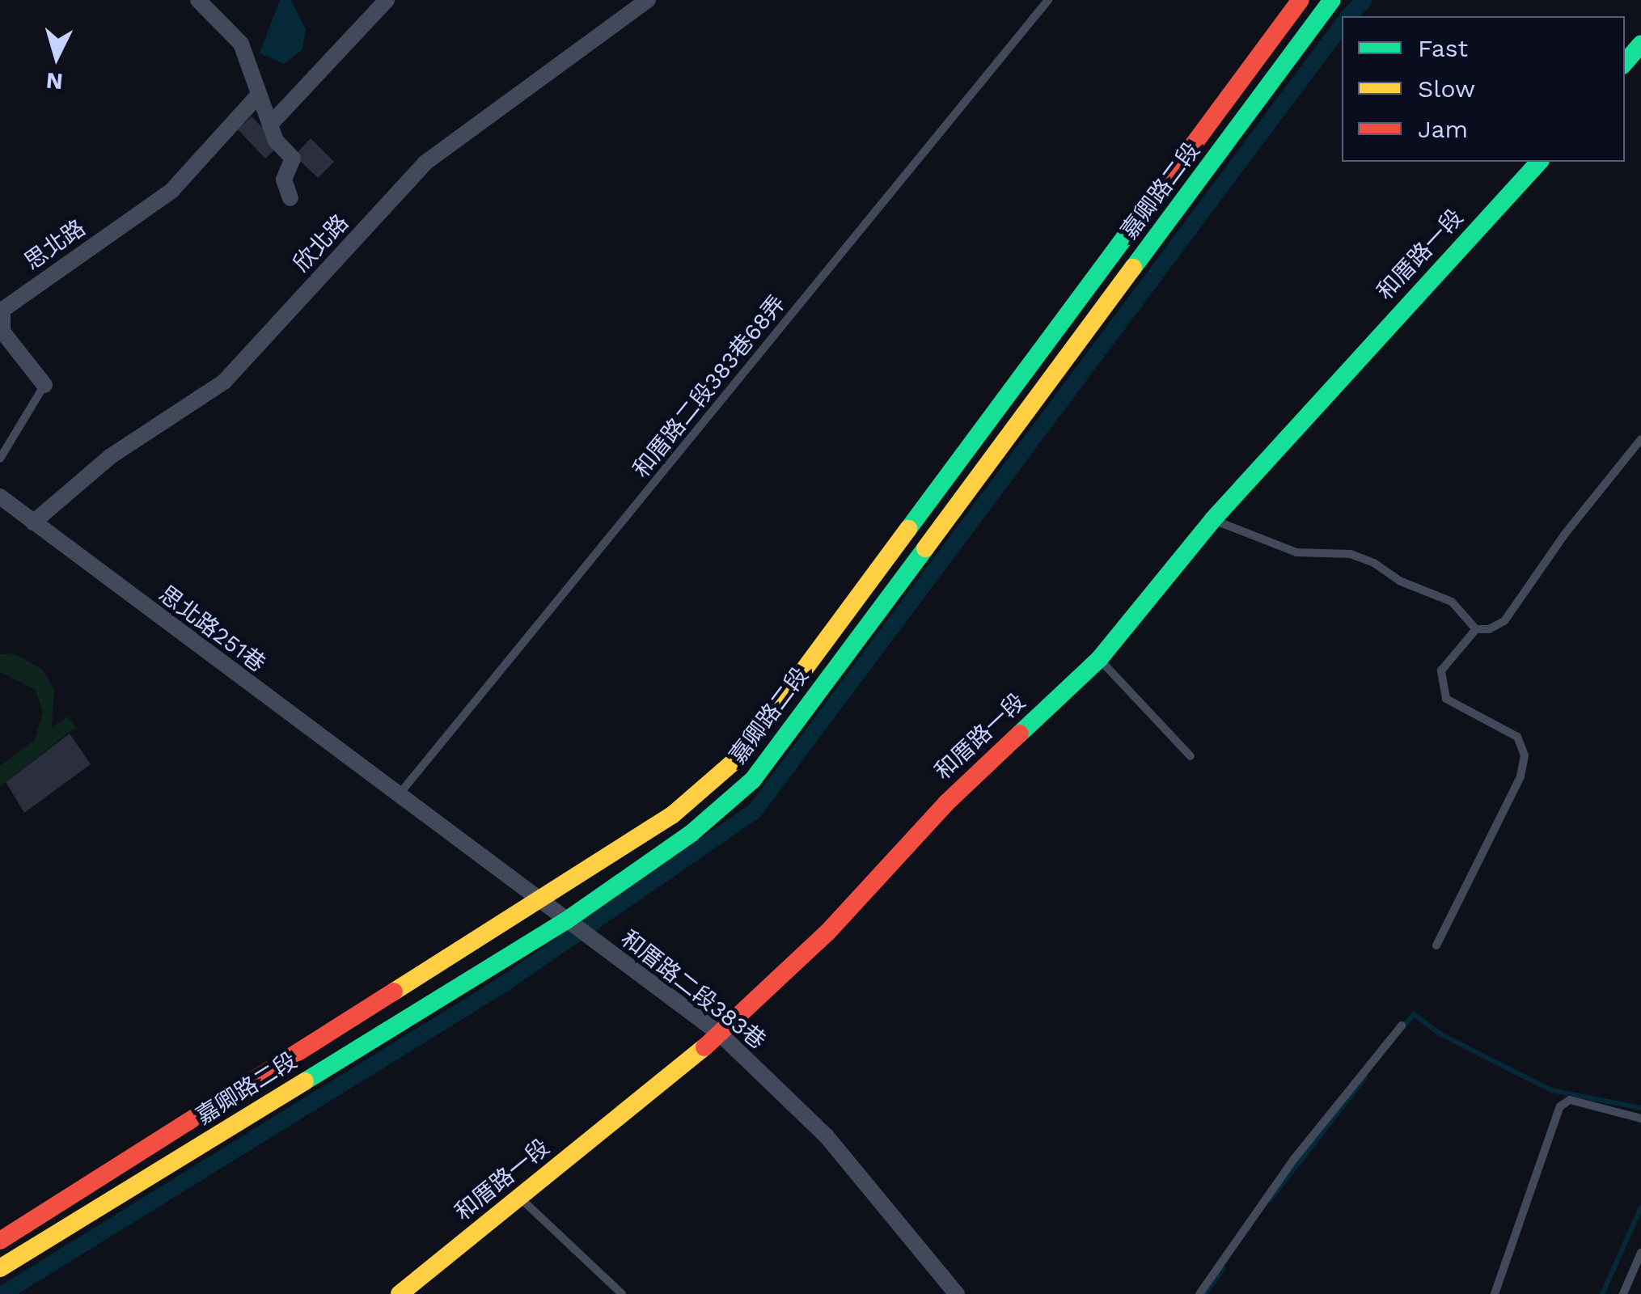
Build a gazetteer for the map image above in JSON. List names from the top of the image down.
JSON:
{
  "streets": {
    "street": [
      "嘉卿路二段",
      "欣北路",
      "思北路",
      "和厝路一段",
      "思北路251巷",
      "和厝路二段383巷"
    ],
    "lane": ["和厝路二段383巷68弄"]
  },
  "crossings": [
    ["嘉卿路二段", "和厝路二段383巷"],
    ["欣北路", "思北路251巷"],
    ["和厝路一段", "和厝路二段383巷"],
    ["和厝路二段383巷68弄", "思北路251巷"],
    ["和厝路二段383巷68弄", "和厝路二段383巷"],
    ["思北路251巷", "和厝路二段383巷"]
  ],
  "legend": ["Fast", "Slow", "Jam"],
  "north": "bottom"
}
